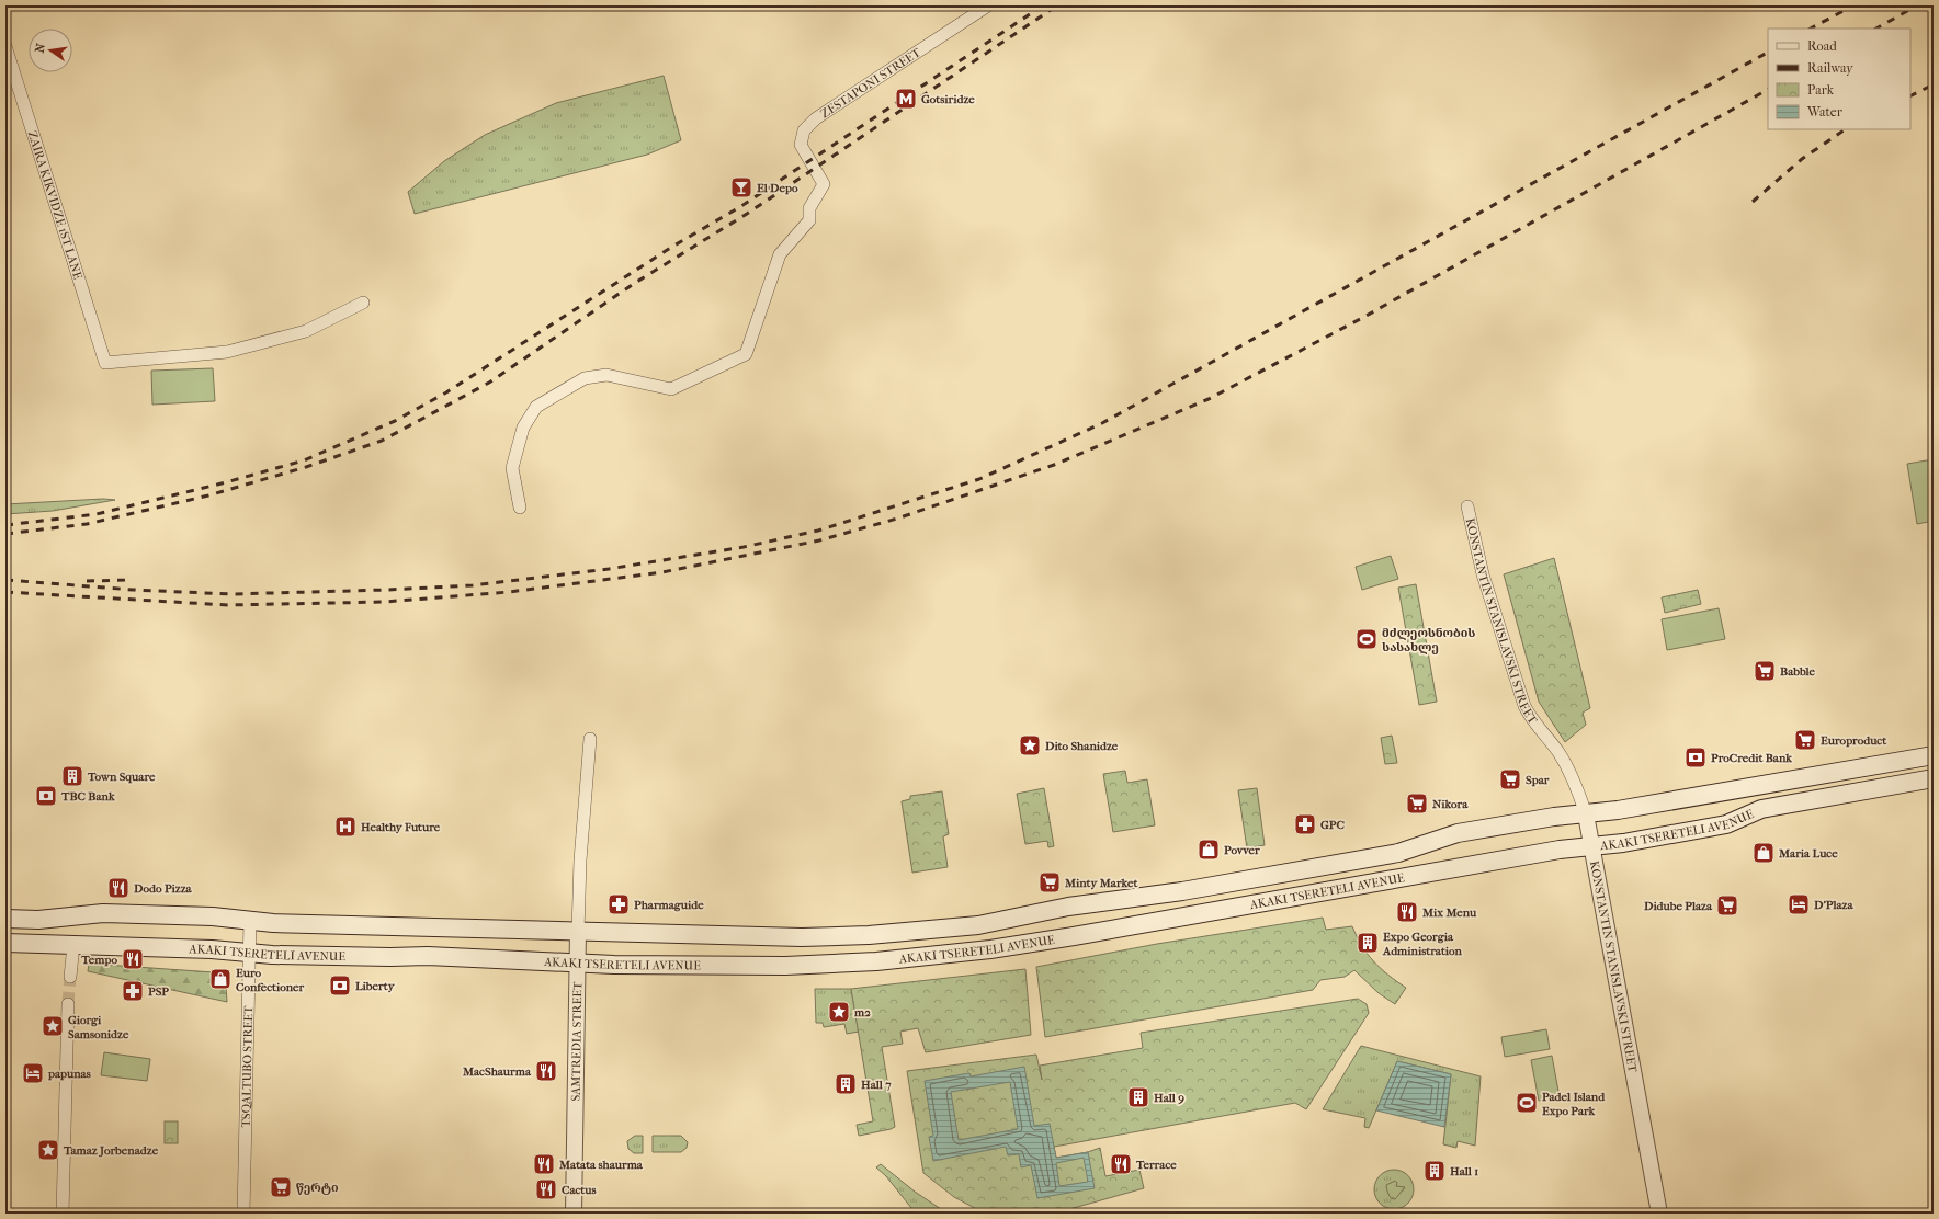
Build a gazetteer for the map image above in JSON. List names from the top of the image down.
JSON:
{
  "streets": {
    "main road": ["AKAKI TSERETELI AVENUE"],
    "street": [
      "ZESTAPONI STREET",
      "ZAIRA KIKVIDZE 1ST LANE",
      "KONSTANTIN STANISLAVSKI STREET",
      "SAMTREDIA STREET",
      "TSQALTUBO STREET"
    ]
  },
  "crossings": [
    ["KONSTANTIN STANISLAVSKI STREET", "AKAKI TSERETELI AVENUE"],
    ["AKAKI TSERETELI AVENUE", "SAMTREDIA STREET"],
    ["AKAKI TSERETELI AVENUE", "TSQALTUBO STREET"]
  ],
  "places": {
    "metro station": ["Gotsiridze"],
    "bar": ["El Depo"],
    "sports": ["მძლეოსნობის სასახლე", "Padel Island Expo Park"],
    "supermarket": [
      "Babble",
      "Europroduct",
      "Spar",
      "Nikora",
      "Minty Market",
      "Didube Plaza",
      "წერტი"
    ],
    "place": [
      "Dito Shanidze",
      "m2",
      "Giorgi Samsonidze",
      "Tamaz Jorbenadze"
    ],
    "bank": ["ProCredit Bank", "TBC Bank", "Liberty"],
    "building": [
      "Town Square",
      "Expo Georgia Administration",
      "Hall 7",
      "Hall 9",
      "Hall 1"
    ],
    "pharmacy": ["GPC", "Pharmaguide", "PSP"],
    "hospital": ["Healthy Future"],
    "shop": ["Povver", "Maria Luce", "Euro Confectioner"],
    "restaurant": [
      "Dodo Pizza",
      "Mix Menu",
      "Tempo",
      "MacShaurma",
      "Matata shaurma",
      "Terrace",
      "Cactus"
    ],
    "hotel": ["D'Plaza", "papunas"]
  },
  "legend": [
    "Road",
    "Railway",
    "Park",
    "Water"
  ],
  "north": "left"
}
